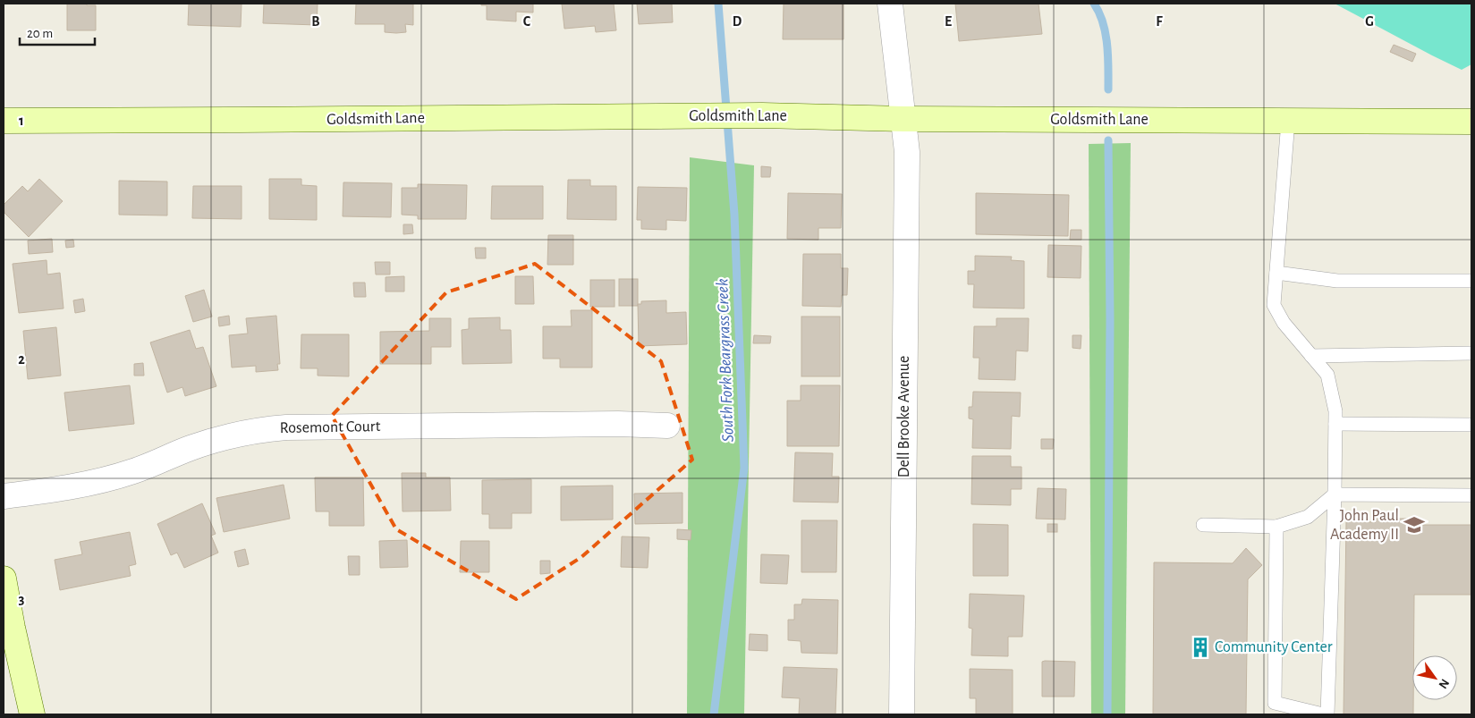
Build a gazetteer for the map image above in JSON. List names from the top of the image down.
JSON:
{
  "streets": {
    "street": ["Goldsmith Lane", "Dell Brooke Avenue", "Rosemont Court"]
  },
  "crossings": [
    ["Goldsmith Lane", "Dell Brooke Avenue"]
  ],
  "water": ["South Fork Beargrass Creek"],
  "places": {
    "school or university": ["John Paul Academy II"],
    "building": ["Community Center"]
  },
  "scale_bar": "20 m",
  "north": "bottom right",
  "grid": {
    "columns": [
      "B",
      "C",
      "D",
      "E",
      "F",
      "G"
    ],
    "rows": ["1", "2", "3"]
  }
}
